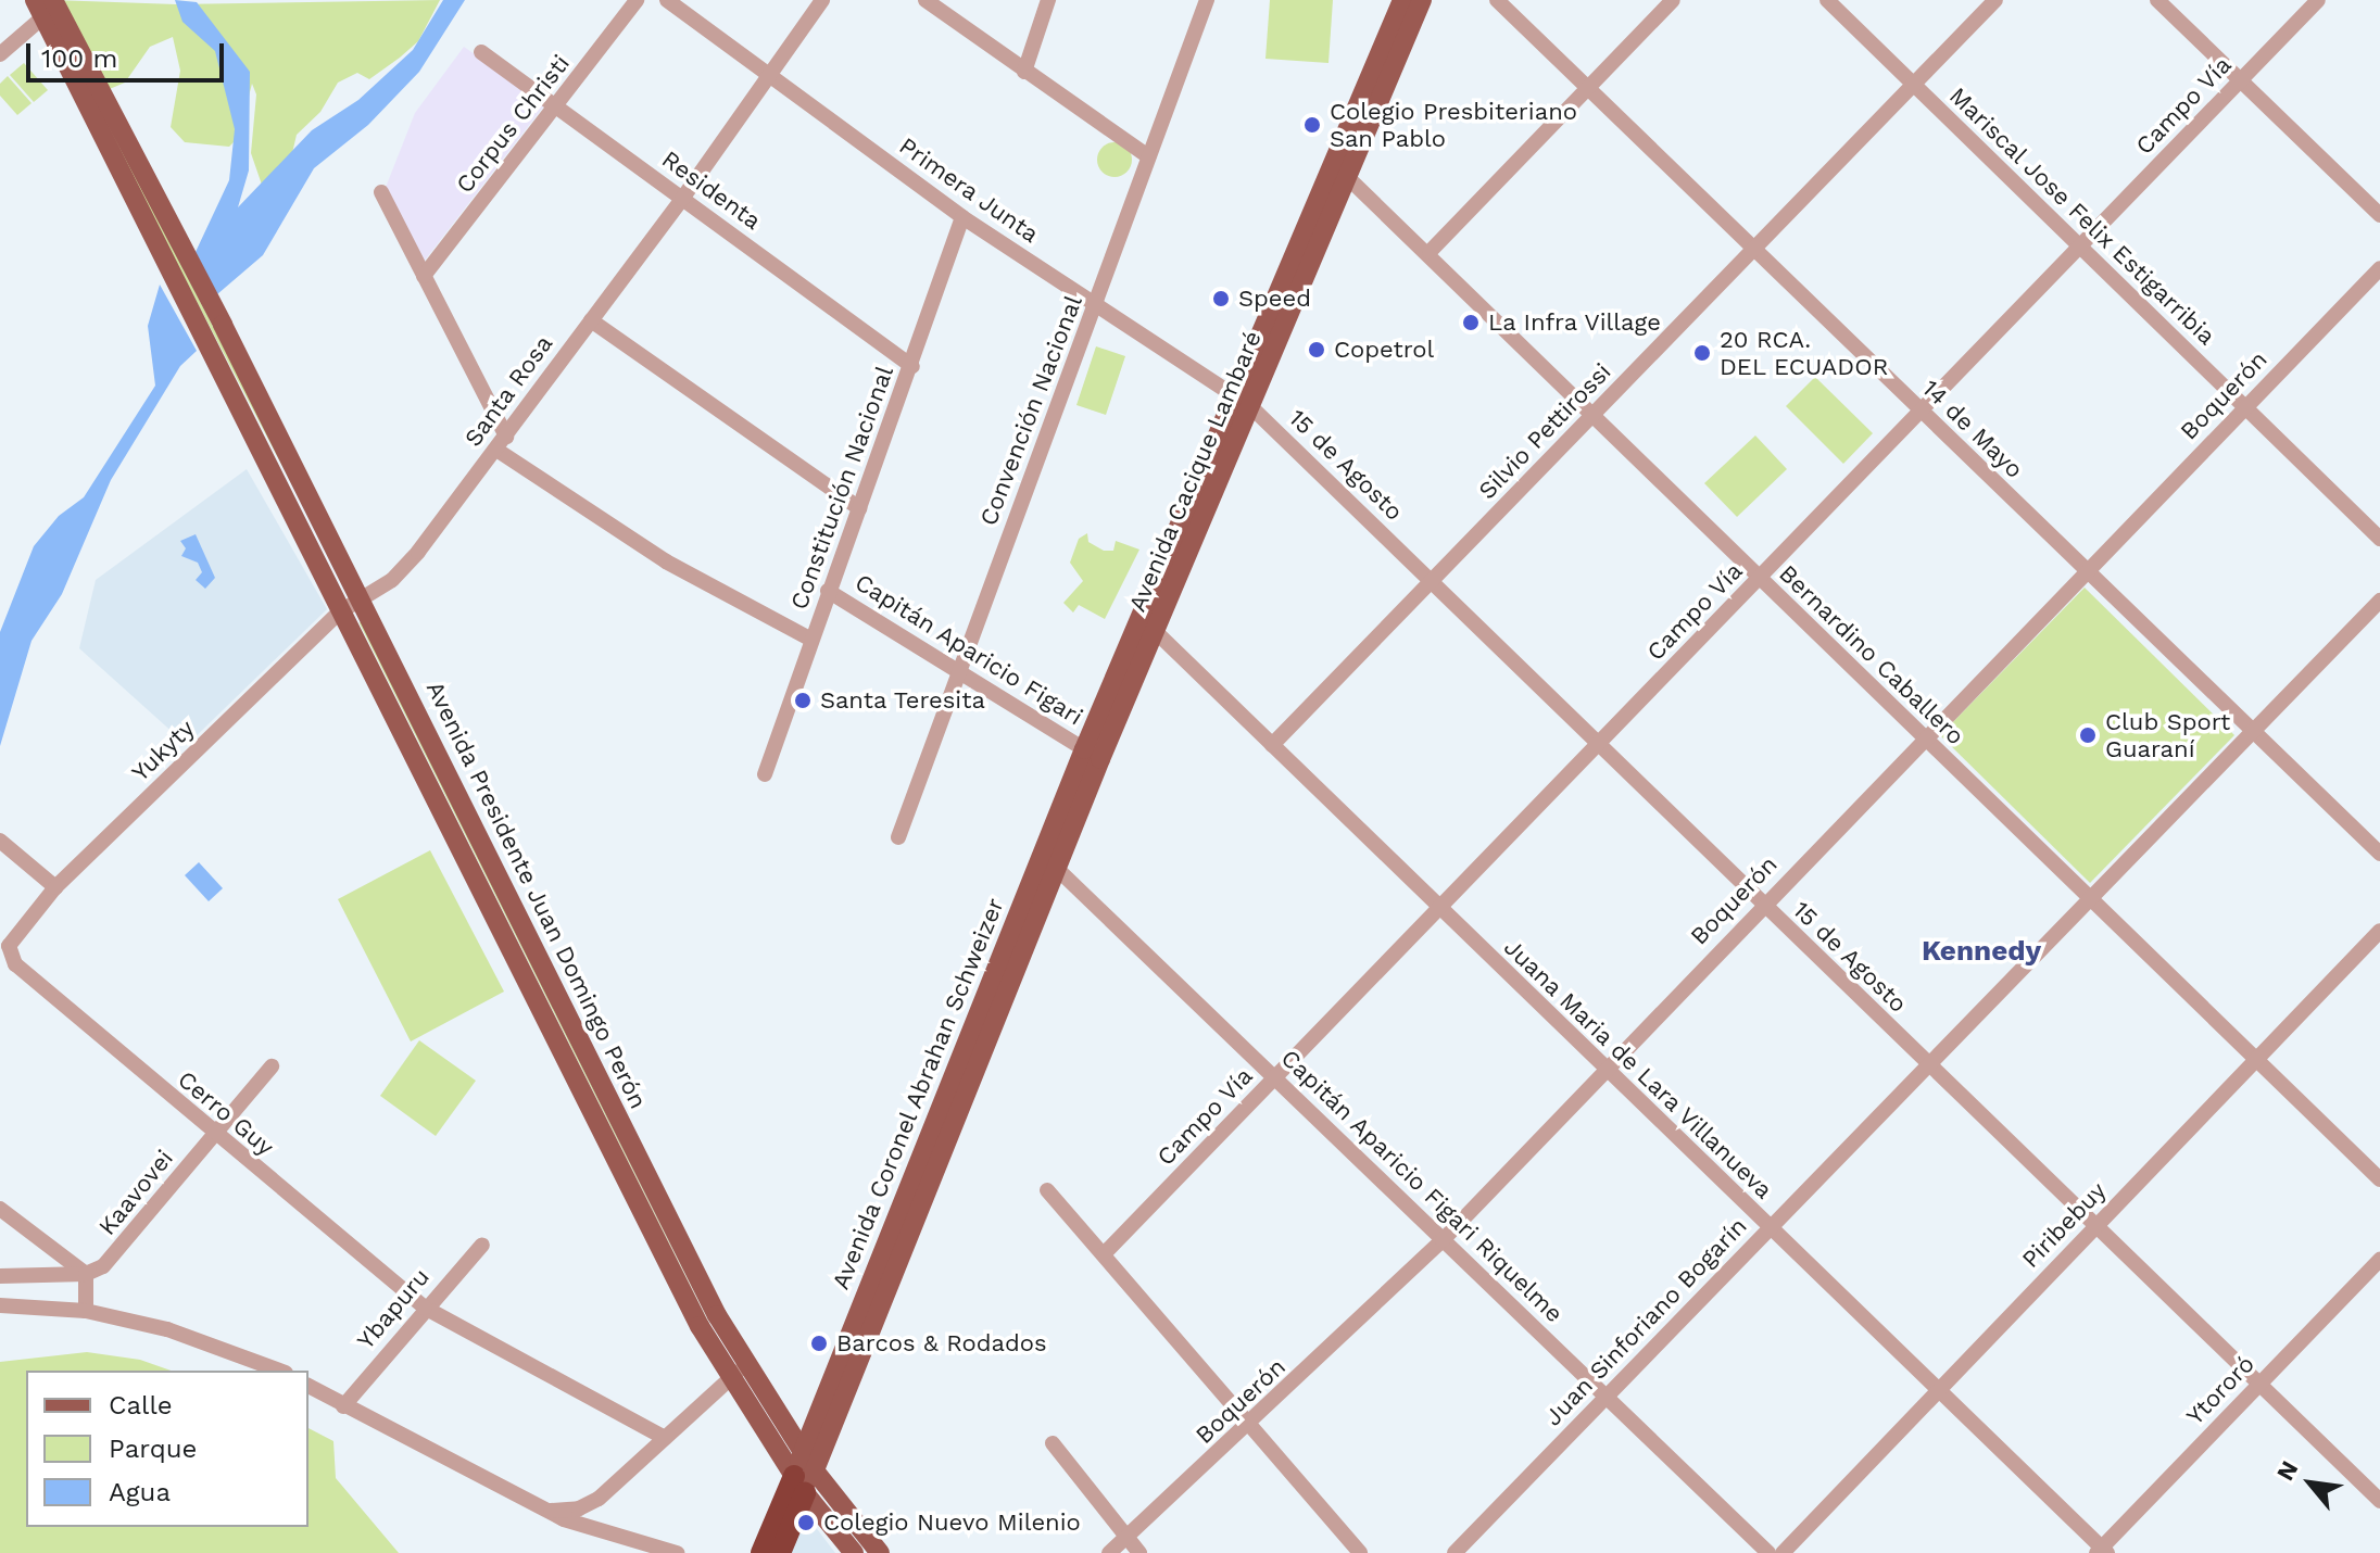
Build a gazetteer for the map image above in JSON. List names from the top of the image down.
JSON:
{
  "streets": {
    "highway": ["Avenida Coronel Abrahan Schweizer"],
    "main road": ["Avenida Cacique Lambaré", "Avenida Presidente Juan Domingo Perón"],
    "street": [
      "Campo Vía",
      "Corpus Christi",
      "Residenta",
      "Primera Junta",
      "Mariscal Jose Felix Estigarribia",
      "Santa Rosa",
      "Boquerón",
      "Convención Nacional",
      "14 de Mayo",
      "Silvio Pettirossi",
      "15 de Agosto",
      "Constitución Nacional",
      "Capitán Aparicio Figari",
      "Bernardino Caballero",
      "Yukyty",
      "Juana Maria de Lara Villanueva",
      "Cerro Guy",
      "Capitán Aparicio Figari Riquelme",
      "Kaavovei",
      "Piribebuy",
      "Ybapuru",
      "Juan Sinforiano Bogarín",
      "Ytororó"
    ]
  },
  "crossings": [
    ["Campo Vía", "Mariscal Jose Felix Estigarribia"],
    ["Campo Vía", "14 de Mayo"],
    ["Campo Vía", "15 de Agosto"],
    ["Campo Vía", "Bernardino Caballero"],
    ["Campo Vía", "Juana Maria de Lara Villanueva"],
    ["Campo Vía", "Capitán Aparicio Figari Riquelme"],
    ["Corpus Christi", "Residenta"],
    ["Residenta", "Santa Rosa"],
    ["Residenta", "Constitución Nacional"],
    ["Primera Junta", "Santa Rosa"],
    ["Primera Junta", "Convención Nacional"],
    ["Primera Junta", "15 de Agosto"],
    ["Primera Junta", "Avenida Cacique Lambaré"],
    ["Primera Junta", "Constitución Nacional"],
    ["Mariscal Jose Felix Estigarribia", "Boquerón"],
    ["Mariscal Jose Felix Estigarribia", "Silvio Pettirossi"],
    ["Santa Rosa", "Yukyty"],
    ["Santa Rosa", "Avenida Presidente Juan Domingo Perón"],
    ["Boquerón", "14 de Mayo"],
    ["Boquerón", "15 de Agosto"],
    ["Boquerón", "Bernardino Caballero"],
    ["Boquerón", "Juana Maria de Lara Villanueva"],
    ["Boquerón", "Capitán Aparicio Figari Riquelme"],
    ["Convención Nacional", "Capitán Aparicio Figari"],
    ["14 de Mayo", "Silvio Pettirossi"],
    ["14 de Mayo", "Juan Sinforiano Bogarín"],
    ["Silvio Pettirossi", "15 de Agosto"],
    ["Silvio Pettirossi", "Bernardino Caballero"],
    ["Silvio Pettirossi", "Juana Maria de Lara Villanueva"],
    ["15 de Agosto", "Avenida Cacique Lambaré"],
    ["15 de Agosto", "Piribebuy"],
    ["15 de Agosto", "Juan Sinforiano Bogarín"],
    ["15 de Agosto", "Ytororó"],
    ["Avenida Cacique Lambaré", "Capitán Aparicio Figari"],
    ["Avenida Cacique Lambaré", "Bernardino Caballero"],
    ["Avenida Cacique Lambaré", "Juana Maria de Lara Villanueva"],
    ["Avenida Cacique Lambaré", "Avenida Coronel Abrahan Schweizer"],
    ["Avenida Cacique Lambaré", "Capitán Aparicio Figari Riquelme"],
    ["Constitución Nacional", "Capitán Aparicio Figari"],
    ["Capitán Aparicio Figari", "Avenida Coronel Abrahan Schweizer"],
    ["Bernardino Caballero", "Piribebuy"],
    ["Bernardino Caballero", "Juan Sinforiano Bogarín"],
    ["Yukyty", "Avenida Presidente Juan Domingo Perón"],
    ["Yukyty", "Cerro Guy"],
    ["Avenida Presidente Juan Domingo Perón", "Avenida Coronel Abrahan Schweizer"],
    ["Juana Maria de Lara Villanueva", "Piribebuy"],
    ["Juana Maria de Lara Villanueva", "Juan Sinforiano Bogarín"],
    ["Juana Maria de Lara Villanueva", "Ytororó"],
    ["Avenida Coronel Abrahan Schweizer", "Capitán Aparicio Figari Riquelme"],
    ["Cerro Guy", "Kaavovei"],
    ["Cerro Guy", "Ybapuru"],
    ["Capitán Aparicio Figari Riquelme", "Juan Sinforiano Bogarín"]
  ],
  "districts": ["Kennedy"],
  "places": [
    "Colegio Presbiteriano San Pablo",
    "Speed",
    "La Infra Village",
    "Copetrol",
    "20 RCA. DEL ECUADOR",
    "Santa Teresita",
    "Club Sport Guaraní",
    "Barcos & Rodados",
    "Colegio Nuevo Milenio"
  ],
  "legend": ["Calle", "Parque", "Agua"],
  "scale_bar": "100 m",
  "north": "top left"
}
